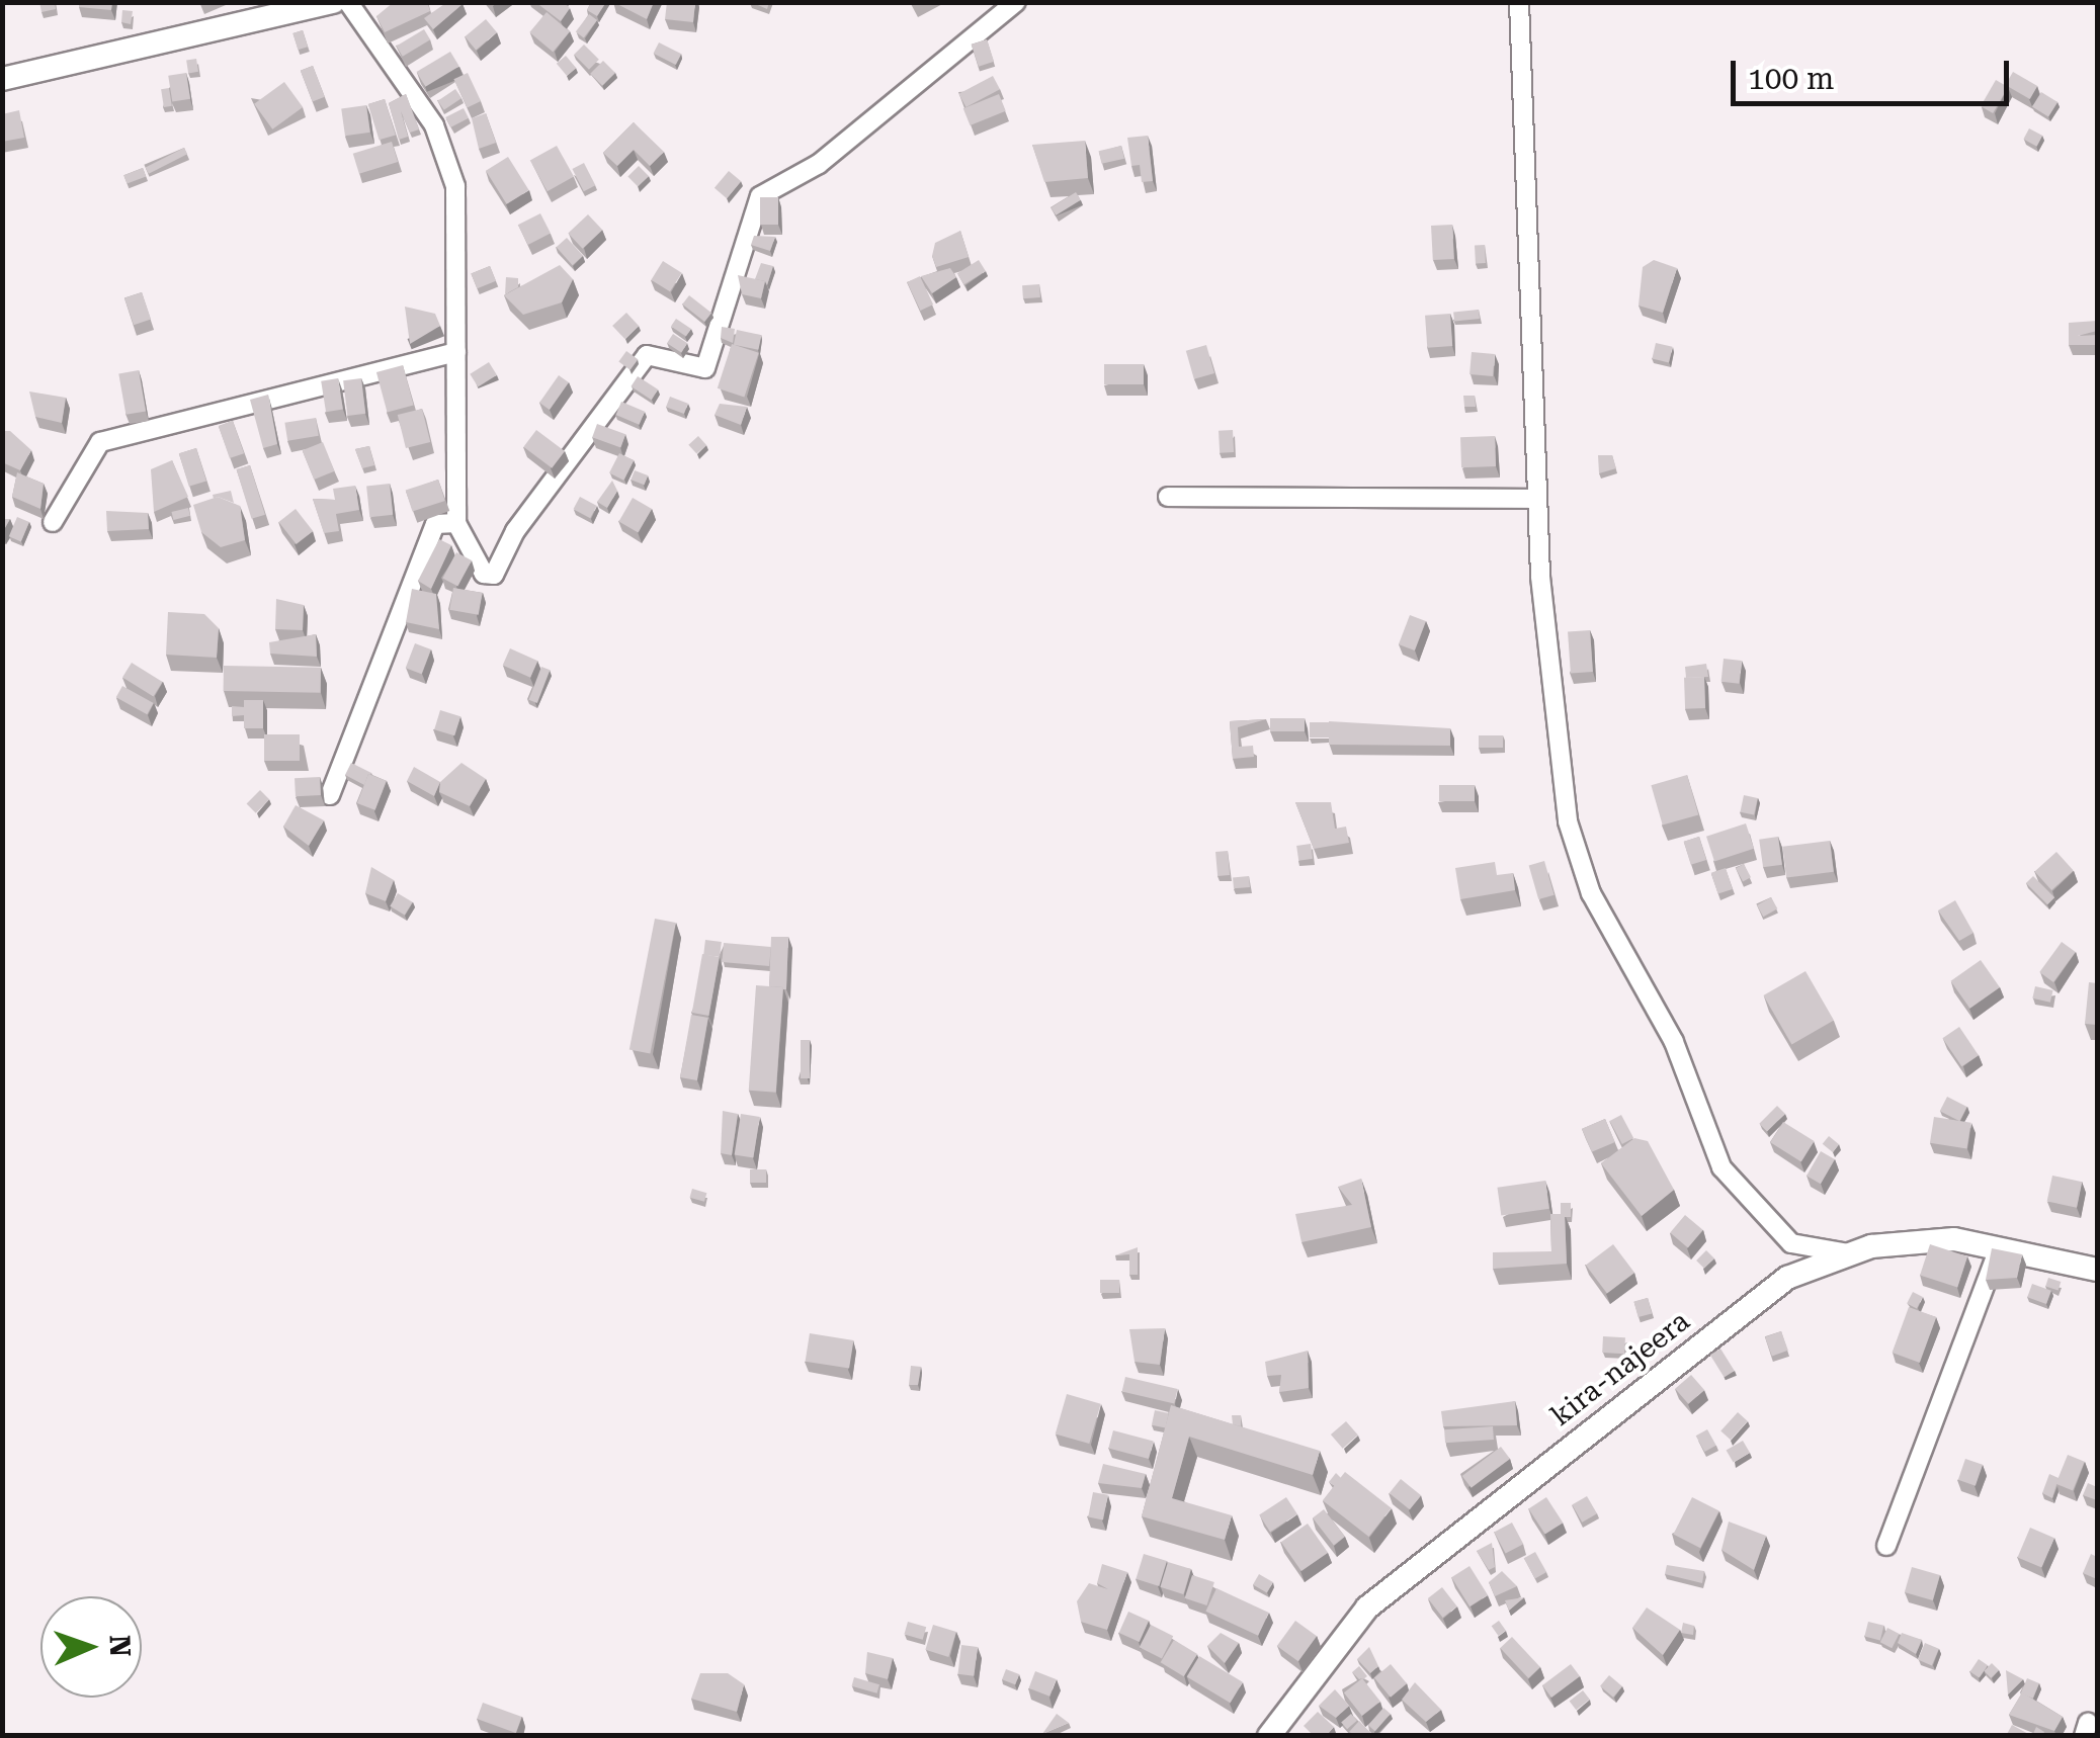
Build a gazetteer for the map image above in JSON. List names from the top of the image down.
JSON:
{
  "streets": {
    "street": ["kira-najeera"]
  },
  "scale_bar": "100 m",
  "north": "right"
}
